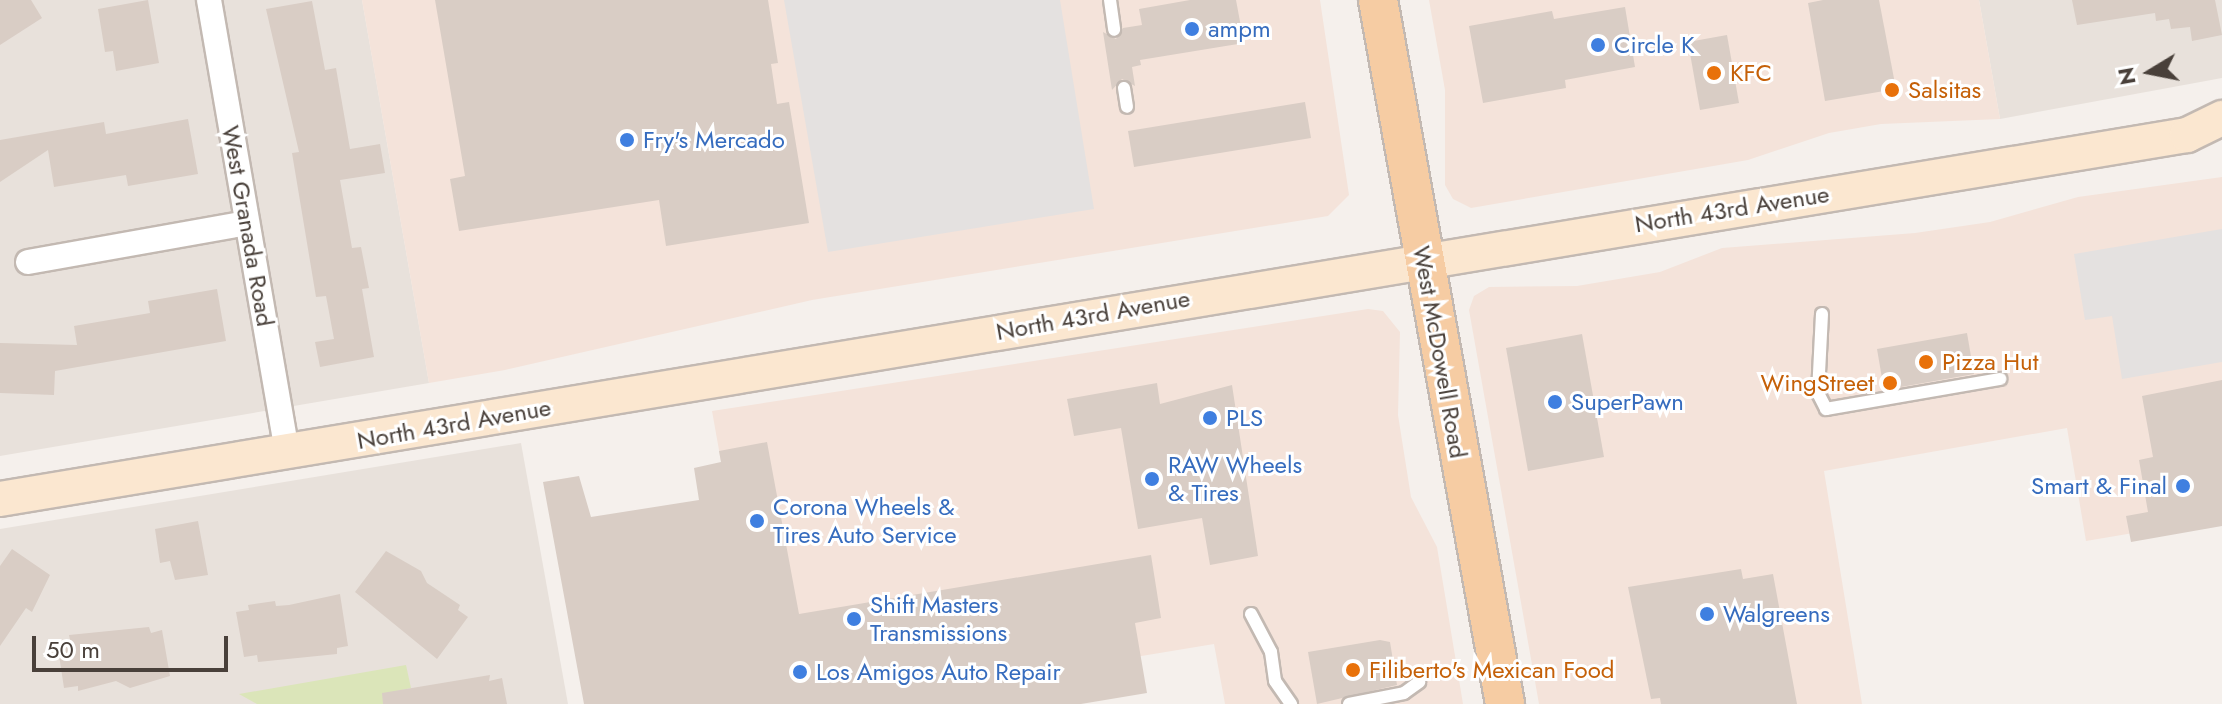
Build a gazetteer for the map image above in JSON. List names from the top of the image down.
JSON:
{
  "streets": {
    "main road": ["North 43rd Avenue", "West McDowell Road"],
    "street": ["West Granada Road"]
  },
  "crossings": [
    ["North 43rd Avenue", "West Granada Road"],
    ["North 43rd Avenue", "West McDowell Road"]
  ],
  "places": [
    "ampm",
    "Circle K",
    "KFC",
    "Salsitas",
    "Fry's Mercado",
    "Pizza Hut",
    "WingStreet",
    "SuperPawn",
    "PLS",
    "RAW Wheels & Tires",
    "Smart & Final",
    "Corona Wheels & Tires Auto Service",
    "Walgreens",
    "Shift Masters Transmissions",
    "Filiberto's Mexican Food",
    "Los Amigos Auto Repair"
  ],
  "scale_bar": "50 m",
  "north": "left"
}
